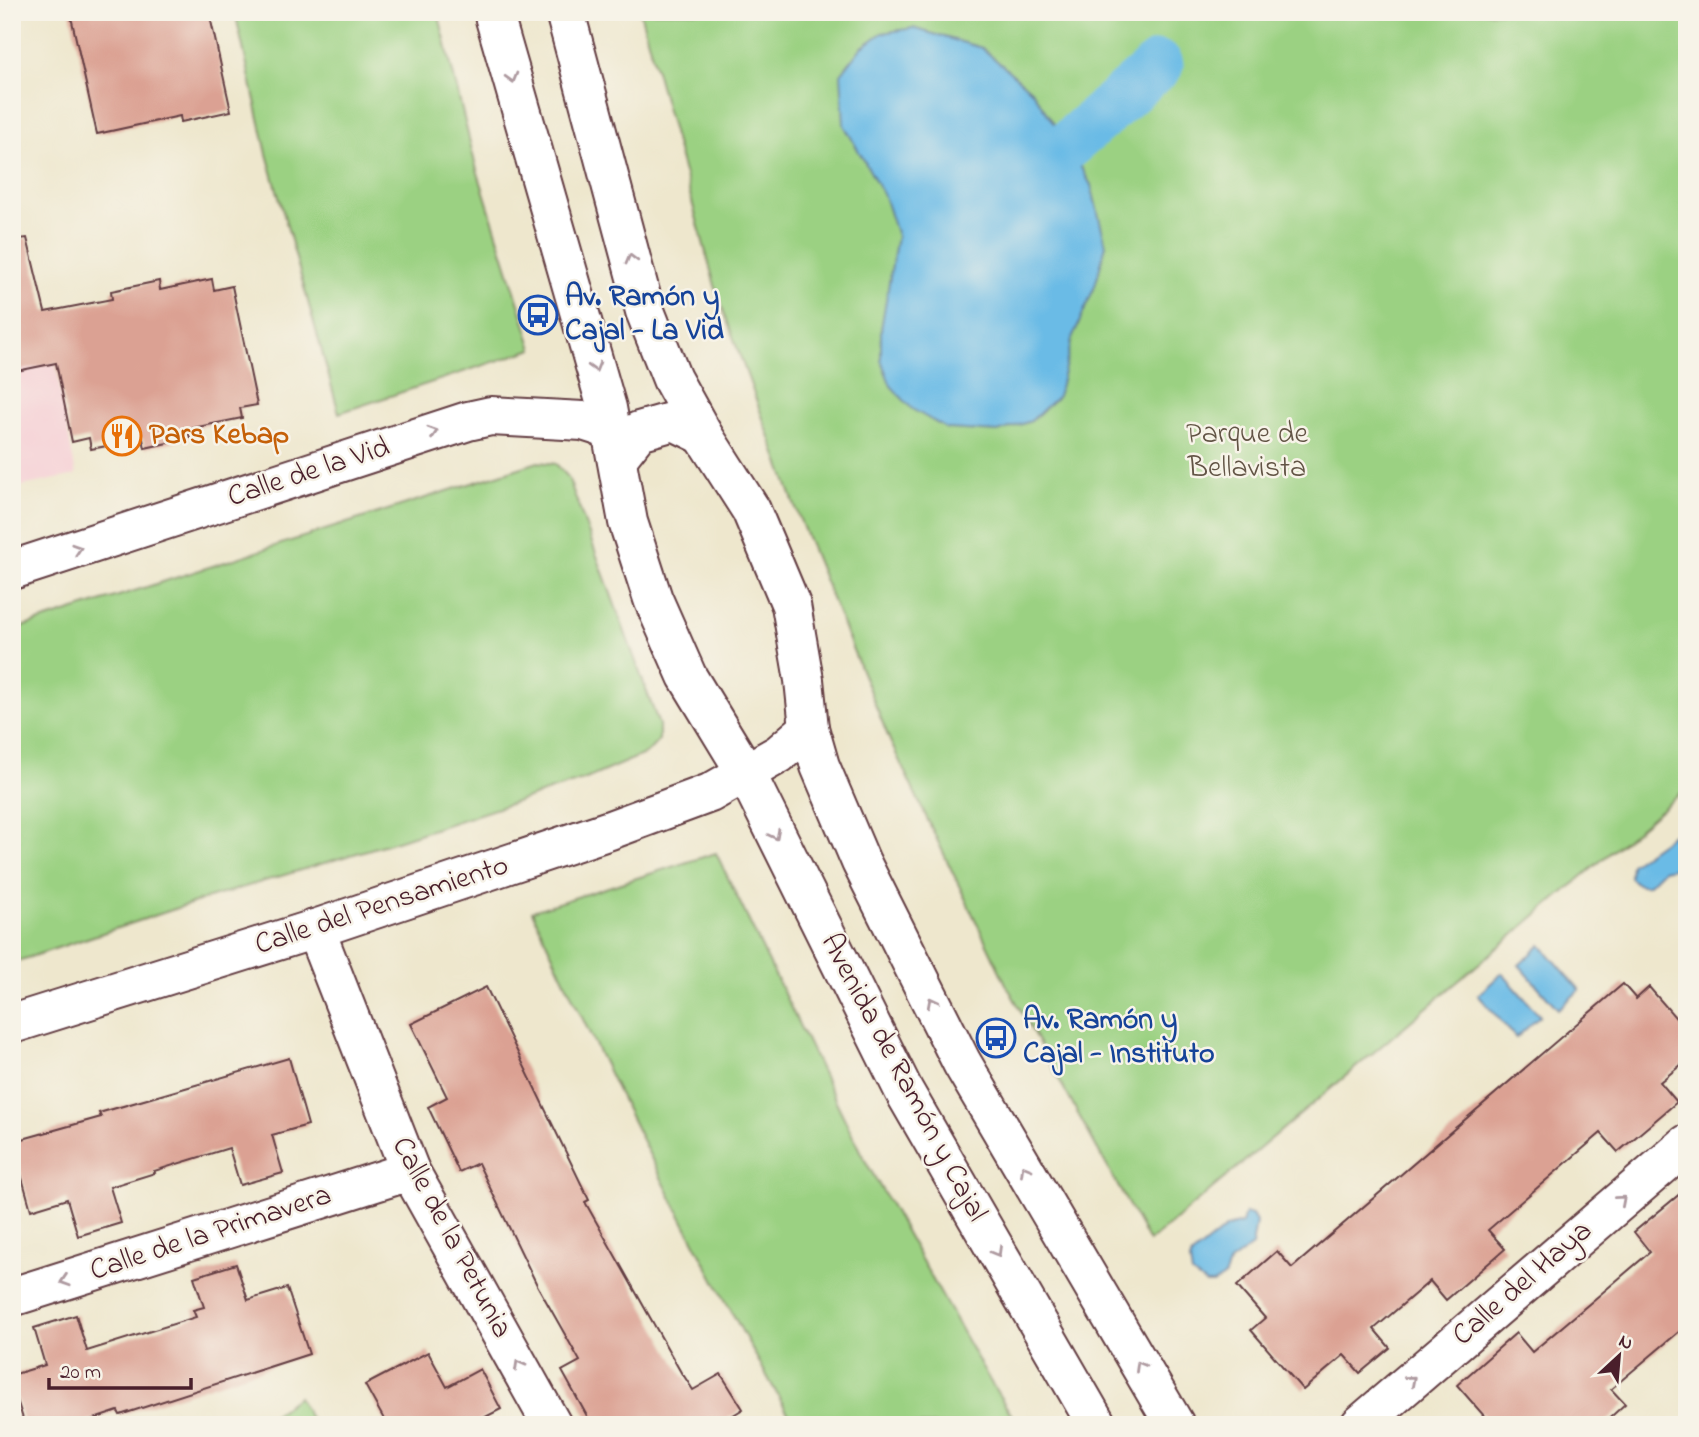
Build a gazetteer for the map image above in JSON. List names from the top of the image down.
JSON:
{
  "streets": {
    "street": [
      "Calle de la Vid",
      "Calle del Pensamiento",
      "Avenida de Ramón y Cajal",
      "Calle de la Primavera",
      "Calle de la Petunia",
      "Calle del Haya"
    ]
  },
  "crossings": [
    ["Calle de la Vid", "Avenida de Ramón y Cajal"],
    ["Calle del Pensamiento", "Avenida de Ramón y Cajal"],
    ["Calle del Pensamiento", "Calle de la Petunia"],
    ["Calle de la Primavera", "Calle de la Petunia"]
  ],
  "one_way": [
    "Calle de la Vid",
    "Calle de la Primavera",
    "Calle de la Petunia",
    "Calle del Haya"
  ],
  "parks": ["Parque de Bellavista"],
  "places": {
    "bus stop": ["Av. Ramón y Cajal - La Vid", "Av. Ramón y Cajal - Instituto"],
    "restaurant": ["Pars Kebap"]
  },
  "scale_bar": "20 m",
  "north": "top right"
}
